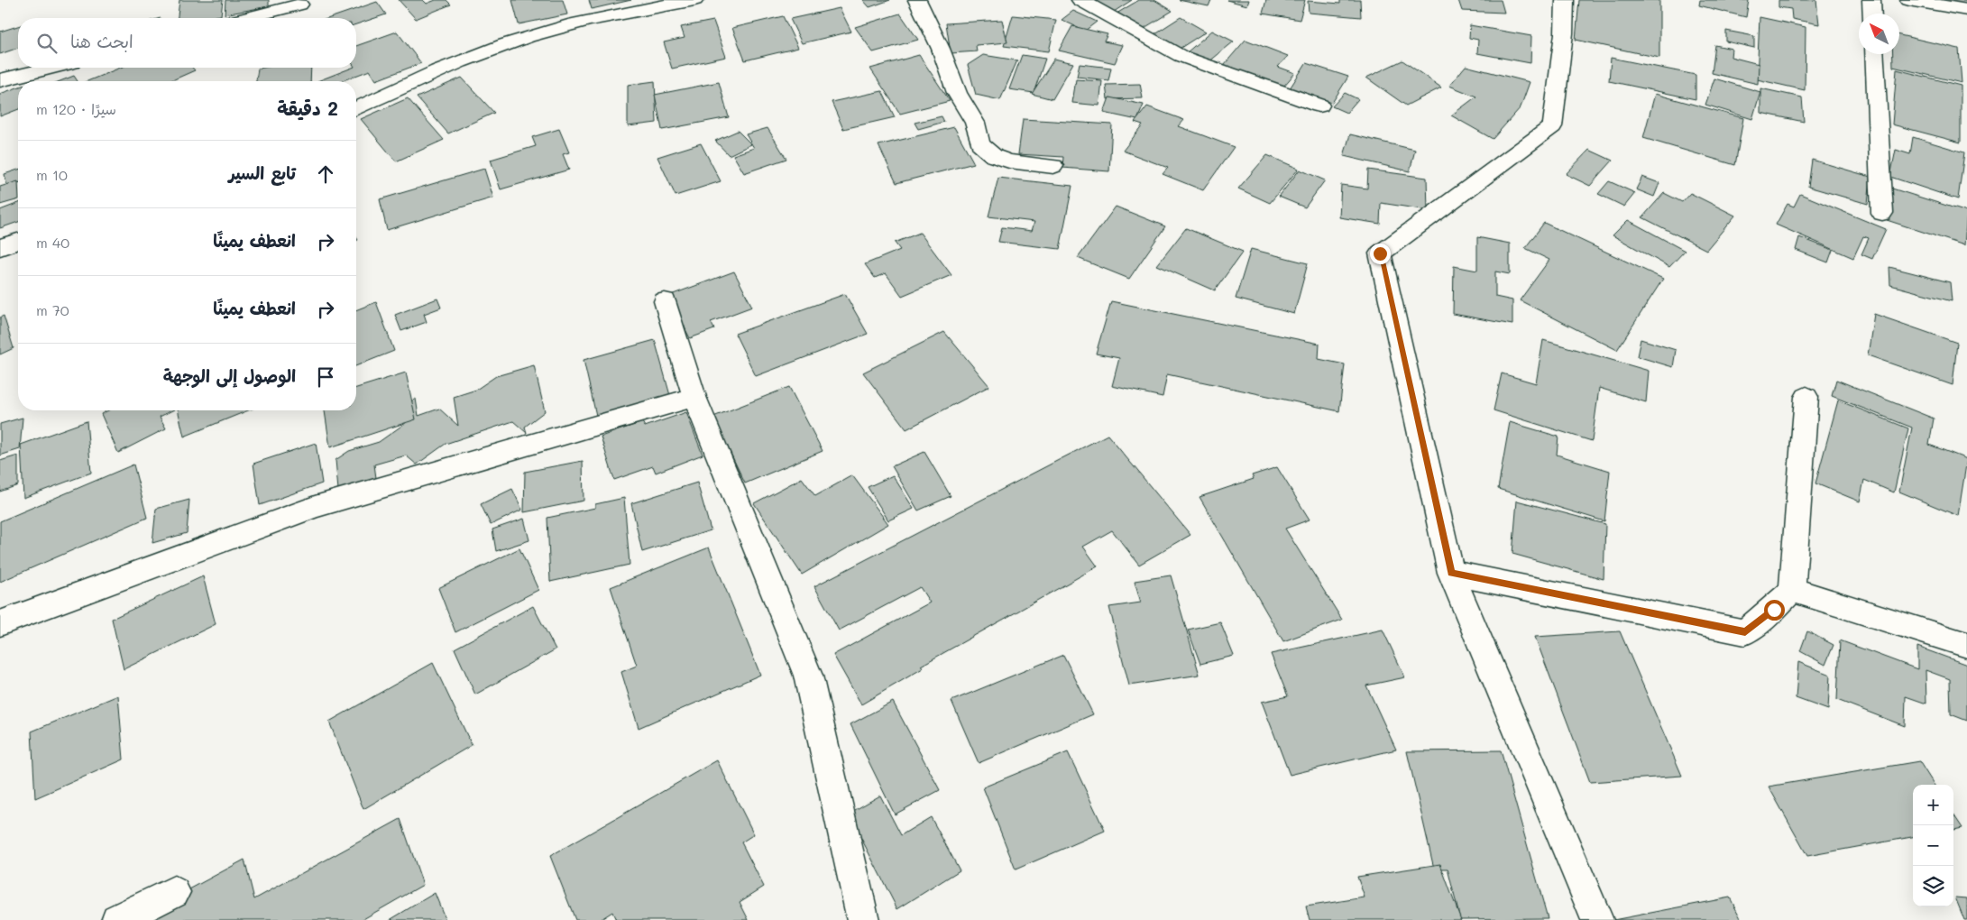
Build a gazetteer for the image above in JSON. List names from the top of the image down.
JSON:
{
  "north": "top left",
  "page": {
    "search": "ابحث هنا",
    "heading": ["2 دقيقة", "سيرًا · 120 m"],
    "list": [
      ["تابع السير", "10 m"],
      ["انعطف يمينًا", "40 m"],
      ["انعطف يمينًا", "70 m"],
      "الوصول إلى الوجهة"
    ],
    "map_buttons": ["+", "−"]
  }
}
